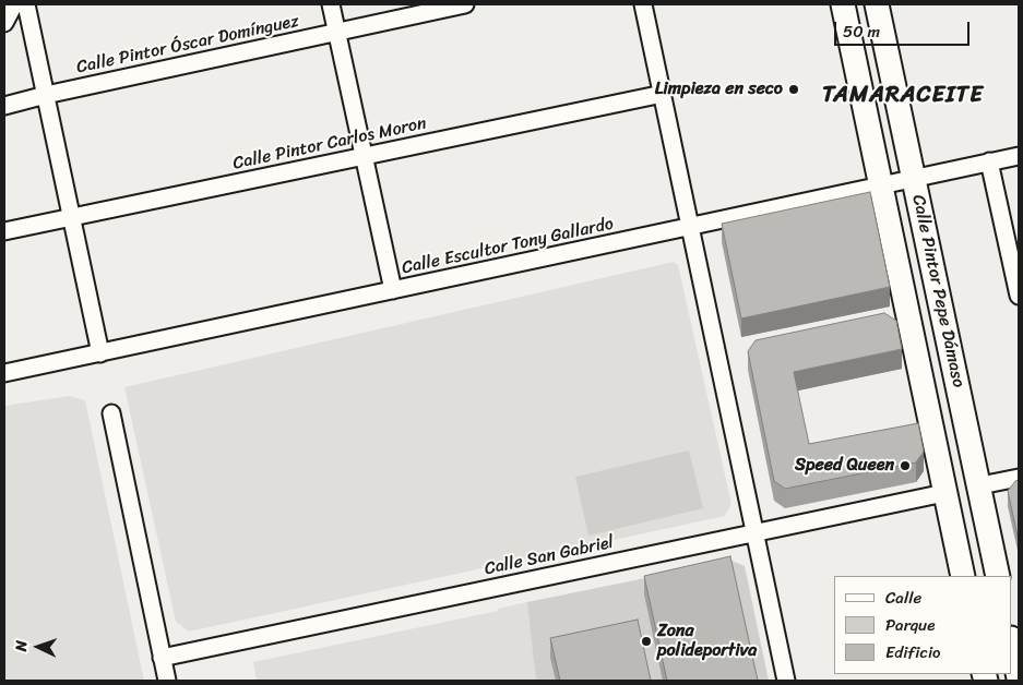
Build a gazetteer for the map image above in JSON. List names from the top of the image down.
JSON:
{
  "streets": {
    "street": [
      "Calle Pintor Óscar Domínguez",
      "Calle Pintor Carlos Moron",
      "Calle Escultor Tony Gallardo",
      "Calle Pintor Pepe Dámaso",
      "Calle San Gabriel"
    ]
  },
  "crossings": [
    ["Calle Escultor Tony Gallardo", "Calle Pintor Pepe Dámaso"],
    ["Calle Pintor Pepe Dámaso", "Calle San Gabriel"]
  ],
  "districts": ["TAMARACEITE"],
  "places": ["Limpieza en seco", "Speed Queen", "Zona polideportiva"],
  "legend": ["Calle", "Parque", "Edificio"],
  "scale_bar": "50 m",
  "north": "left"
}
